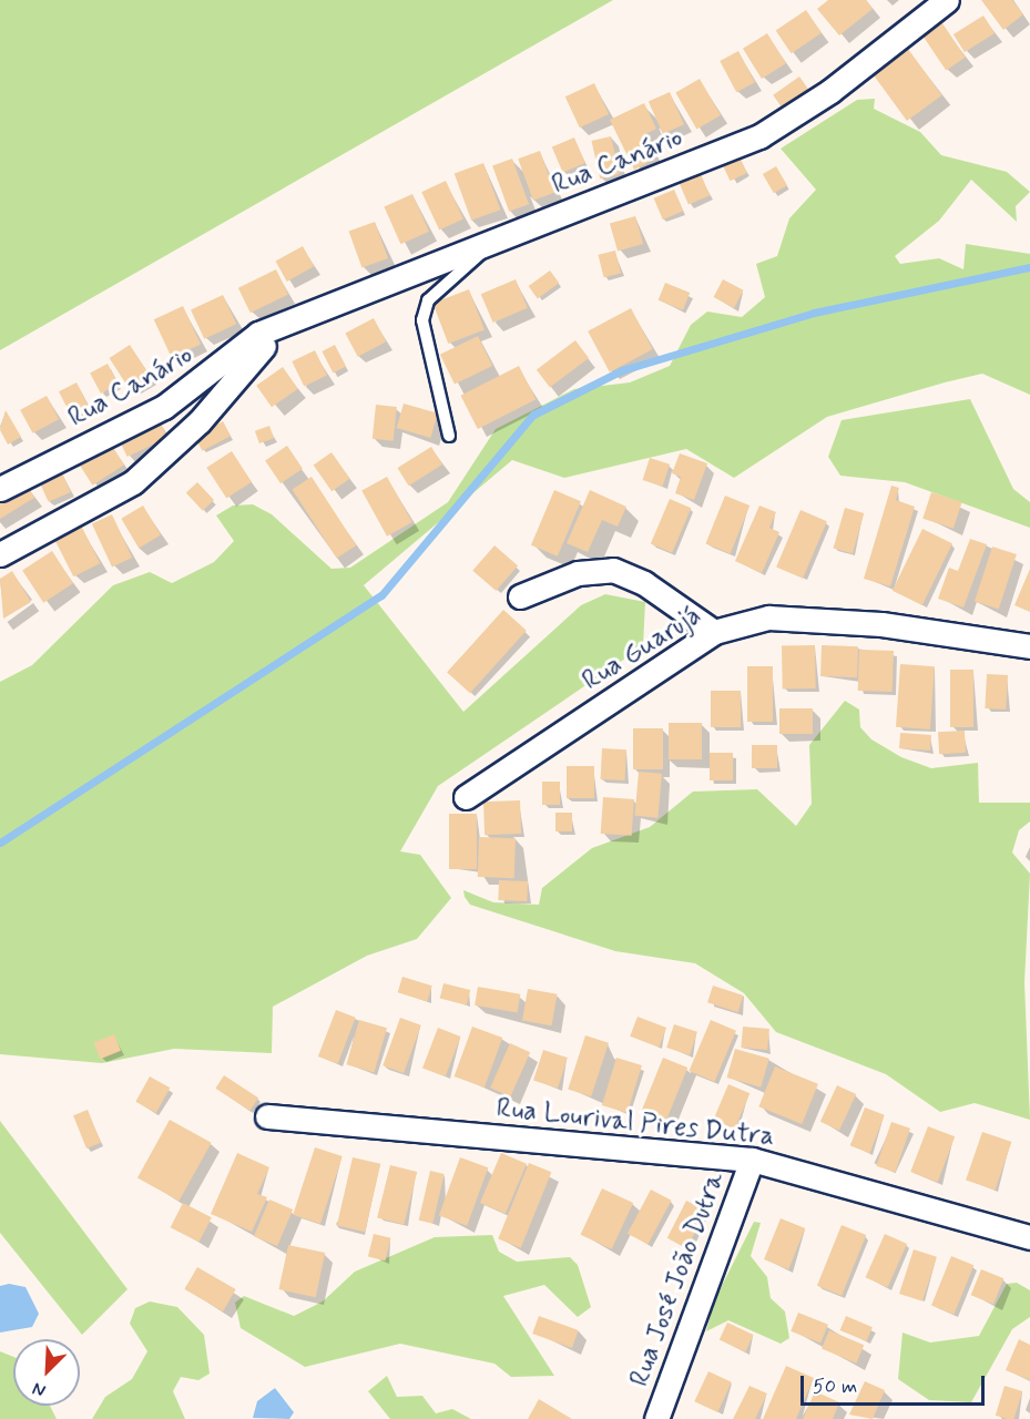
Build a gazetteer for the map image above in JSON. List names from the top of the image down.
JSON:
{
  "streets": {
    "street": [
      "Rua Canário",
      "Rua Guarujá",
      "Rua Lourival Pires Dutra",
      "Rua José João Dutra"
    ]
  },
  "crossings": [
    ["Rua Lourival Pires Dutra", "Rua José João Dutra"]
  ],
  "scale_bar": "50 m",
  "north": "bottom left"
}
